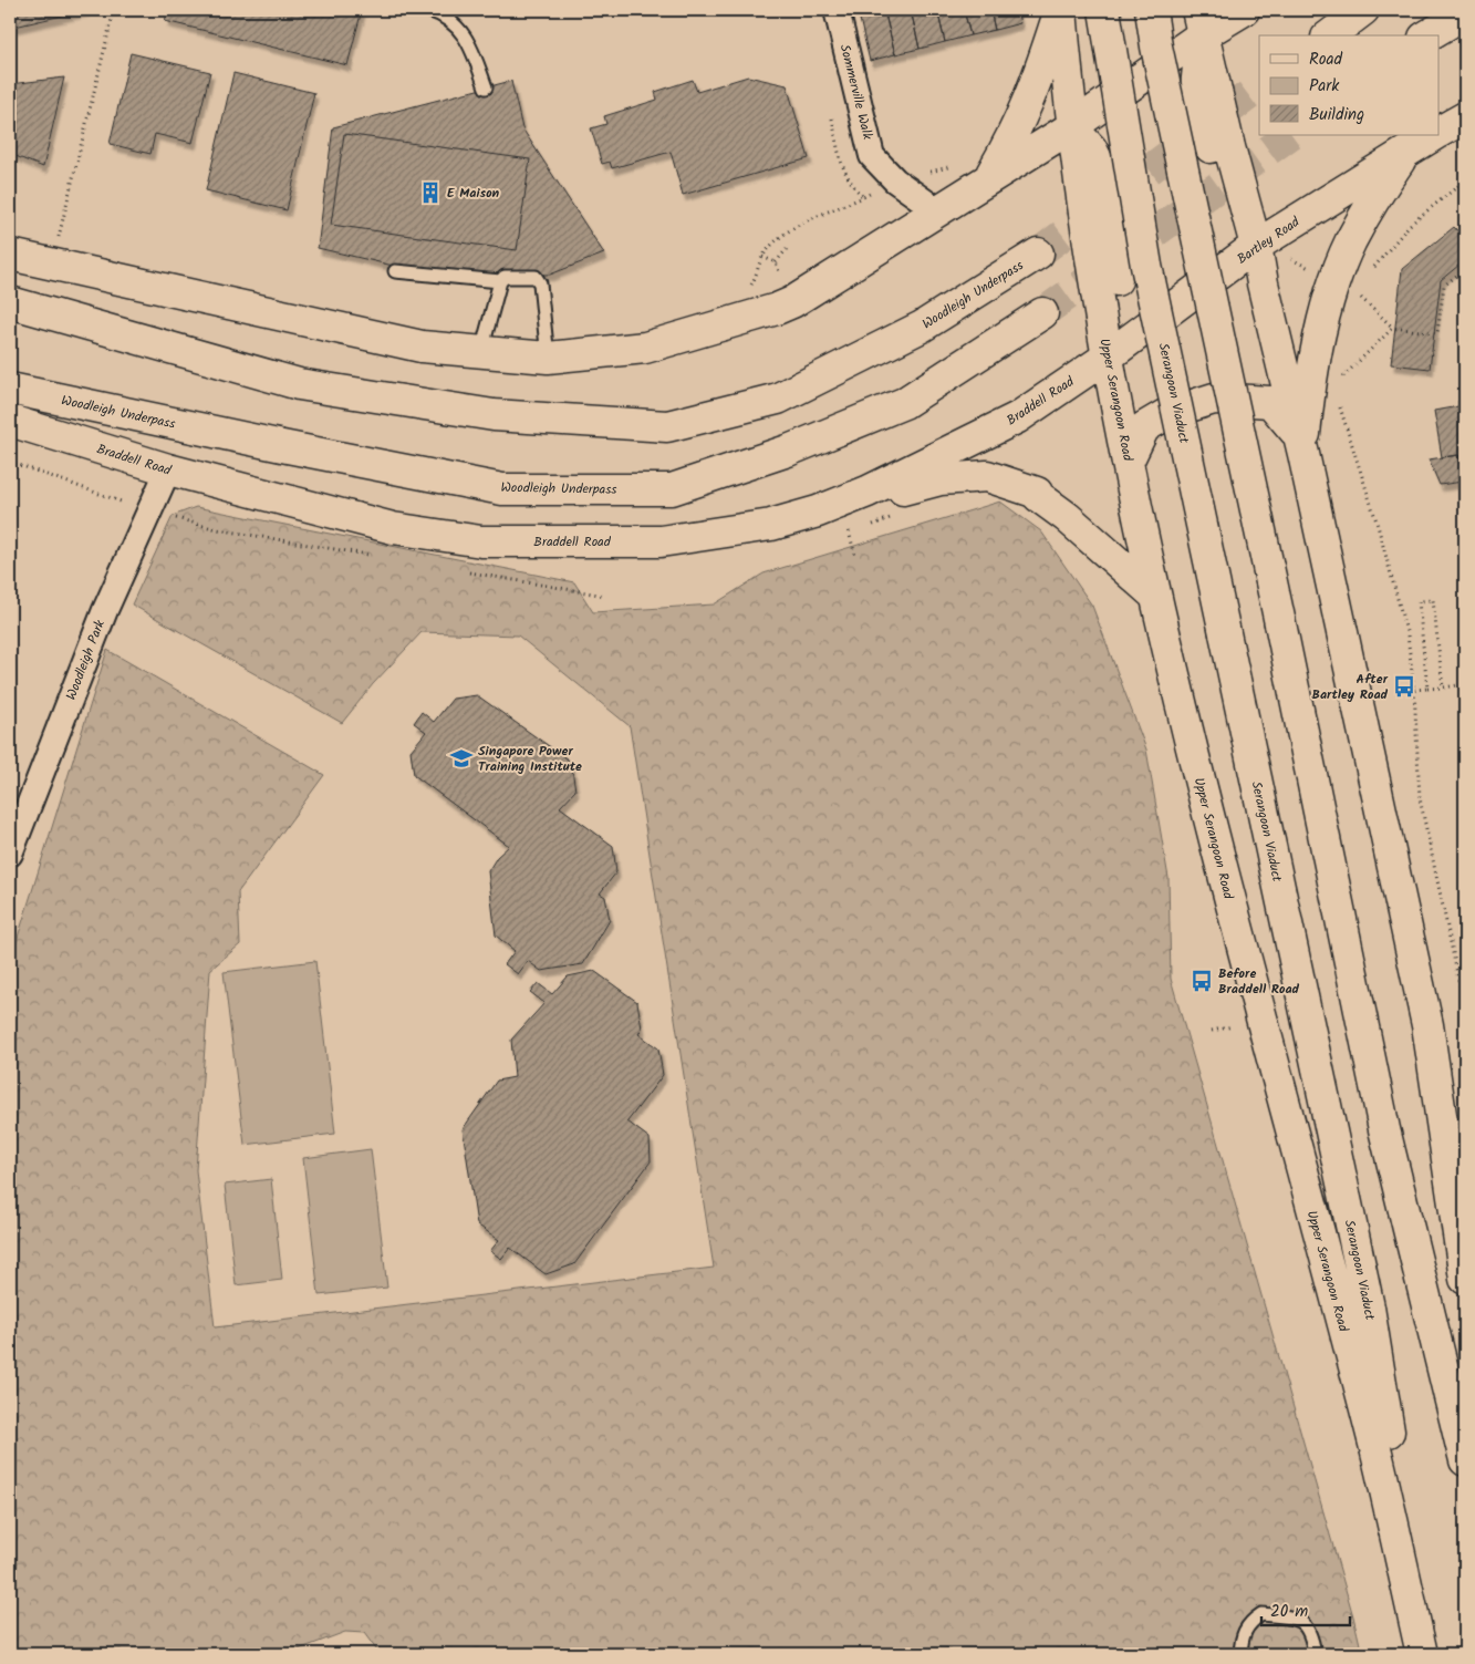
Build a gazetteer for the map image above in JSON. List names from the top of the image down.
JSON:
{
  "streets": {
    "main road": [
      "Bartley Road",
      "Woodleigh Underpass",
      "Serangoon Viaduct",
      "Upper Serangoon Road",
      "Braddell Road"
    ],
    "street": ["Sommerville Walk", "Woodleigh Park"]
  },
  "crossings": [
    ["Bartley Road", "Upper Serangoon Road"],
    ["Bartley Road", "Braddell Road"],
    ["Serangoon Viaduct", "Upper Serangoon Road"],
    ["Upper Serangoon Road", "Braddell Road"],
    ["Braddell Road", "Woodleigh Park"]
  ],
  "places": {
    "building": ["E Maison"],
    "bus stop": ["After Bartley Road", "Before Braddell Road"],
    "school or university": ["Singapore Power Training Institute"]
  },
  "legend": ["Road", "Park", "Building"],
  "scale_bar": "20 m"
}
